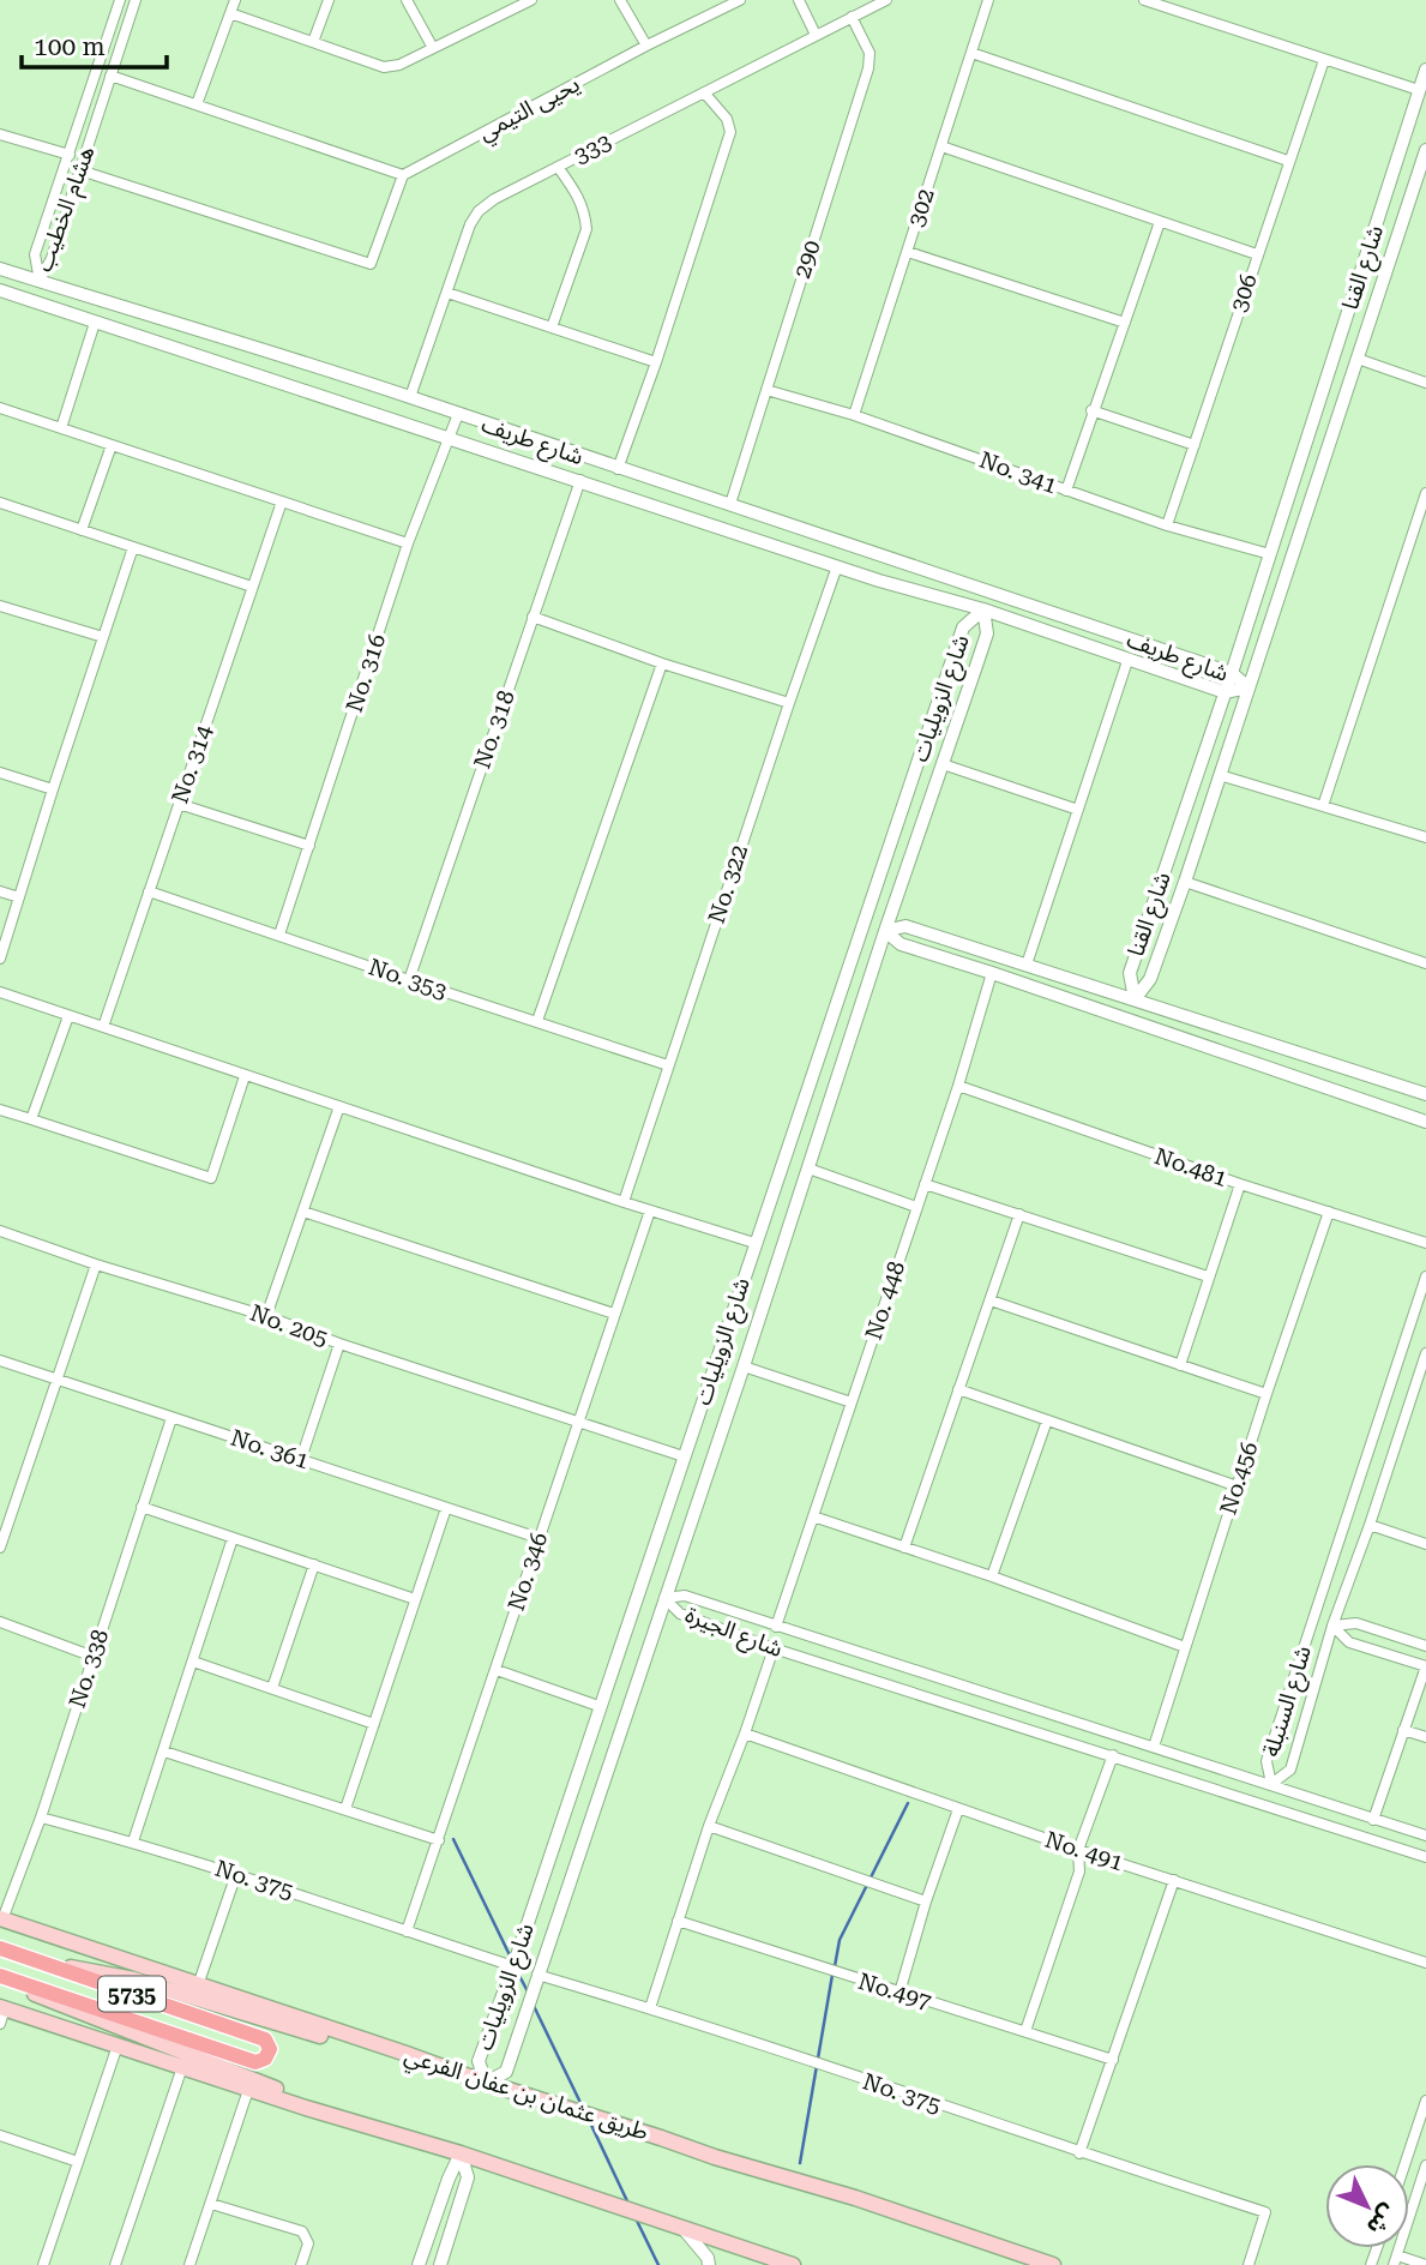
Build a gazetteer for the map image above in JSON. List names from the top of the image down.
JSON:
{
  "streets": {
    "main road": ["5735", "طريق عثمان بن عفان الفرعي"],
    "street": [
      "يحيى التيمي",
      "333",
      "302",
      "هشام الخطيب",
      "290",
      "شارع القنا",
      "306",
      "شارع طريف",
      "No. 341",
      "No. 316",
      "شارع الزويليات",
      "No. 318",
      "No. 314",
      "No. 322",
      "No. 353",
      "No.481",
      "No. 448",
      "No. 205",
      "No. 361",
      "No.456",
      "No. 346",
      "شارع الجيرة",
      "No. 338",
      "شارع السنبلة",
      "No. 491",
      "No. 375",
      "No.497"
    ]
  },
  "crossings": [
    ["333", "290"],
    ["333", "شارع طريف"],
    ["302", "No. 341"],
    ["هشام الخطيب", "شارع طريف"],
    ["290", "شارع طريف"],
    ["290", "No. 341"],
    ["شارع القنا", "شارع طريف"],
    ["شارع القنا", "No. 341"],
    ["306", "No. 341"],
    ["شارع طريف", "No. 316"],
    ["شارع طريف", "شارع الزويليات"],
    ["شارع طريف", "No. 318"],
    ["شارع طريف", "No. 322"],
    ["No. 316", "No. 353"],
    ["شارع الزويليات", "No. 205"],
    ["شارع الزويليات", "شارع الجيرة"],
    ["شارع الزويليات", "No. 375"],
    ["شارع الزويليات", "طريق عثمان بن عفان الفرعي"],
    ["No. 318", "No. 353"],
    ["No. 314", "No. 353"],
    ["No. 322", "No. 353"],
    ["No.481", "No. 448"],
    ["No.481", "No.456"],
    ["No. 448", "شارع الجيرة"],
    ["No. 205", "No. 346"],
    ["No. 361", "No. 346"],
    ["No. 361", "No. 338"],
    ["No.456", "شارع الجيرة"],
    ["No. 346", "No. 375"],
    ["شارع الجيرة", "شارع السنبلة"],
    ["No. 338", "No. 375"],
    ["No. 338", "طريق عثمان بن عفان الفرعي"]
  ],
  "scale_bar": "100 m",
  "north": "bottom right"
}
